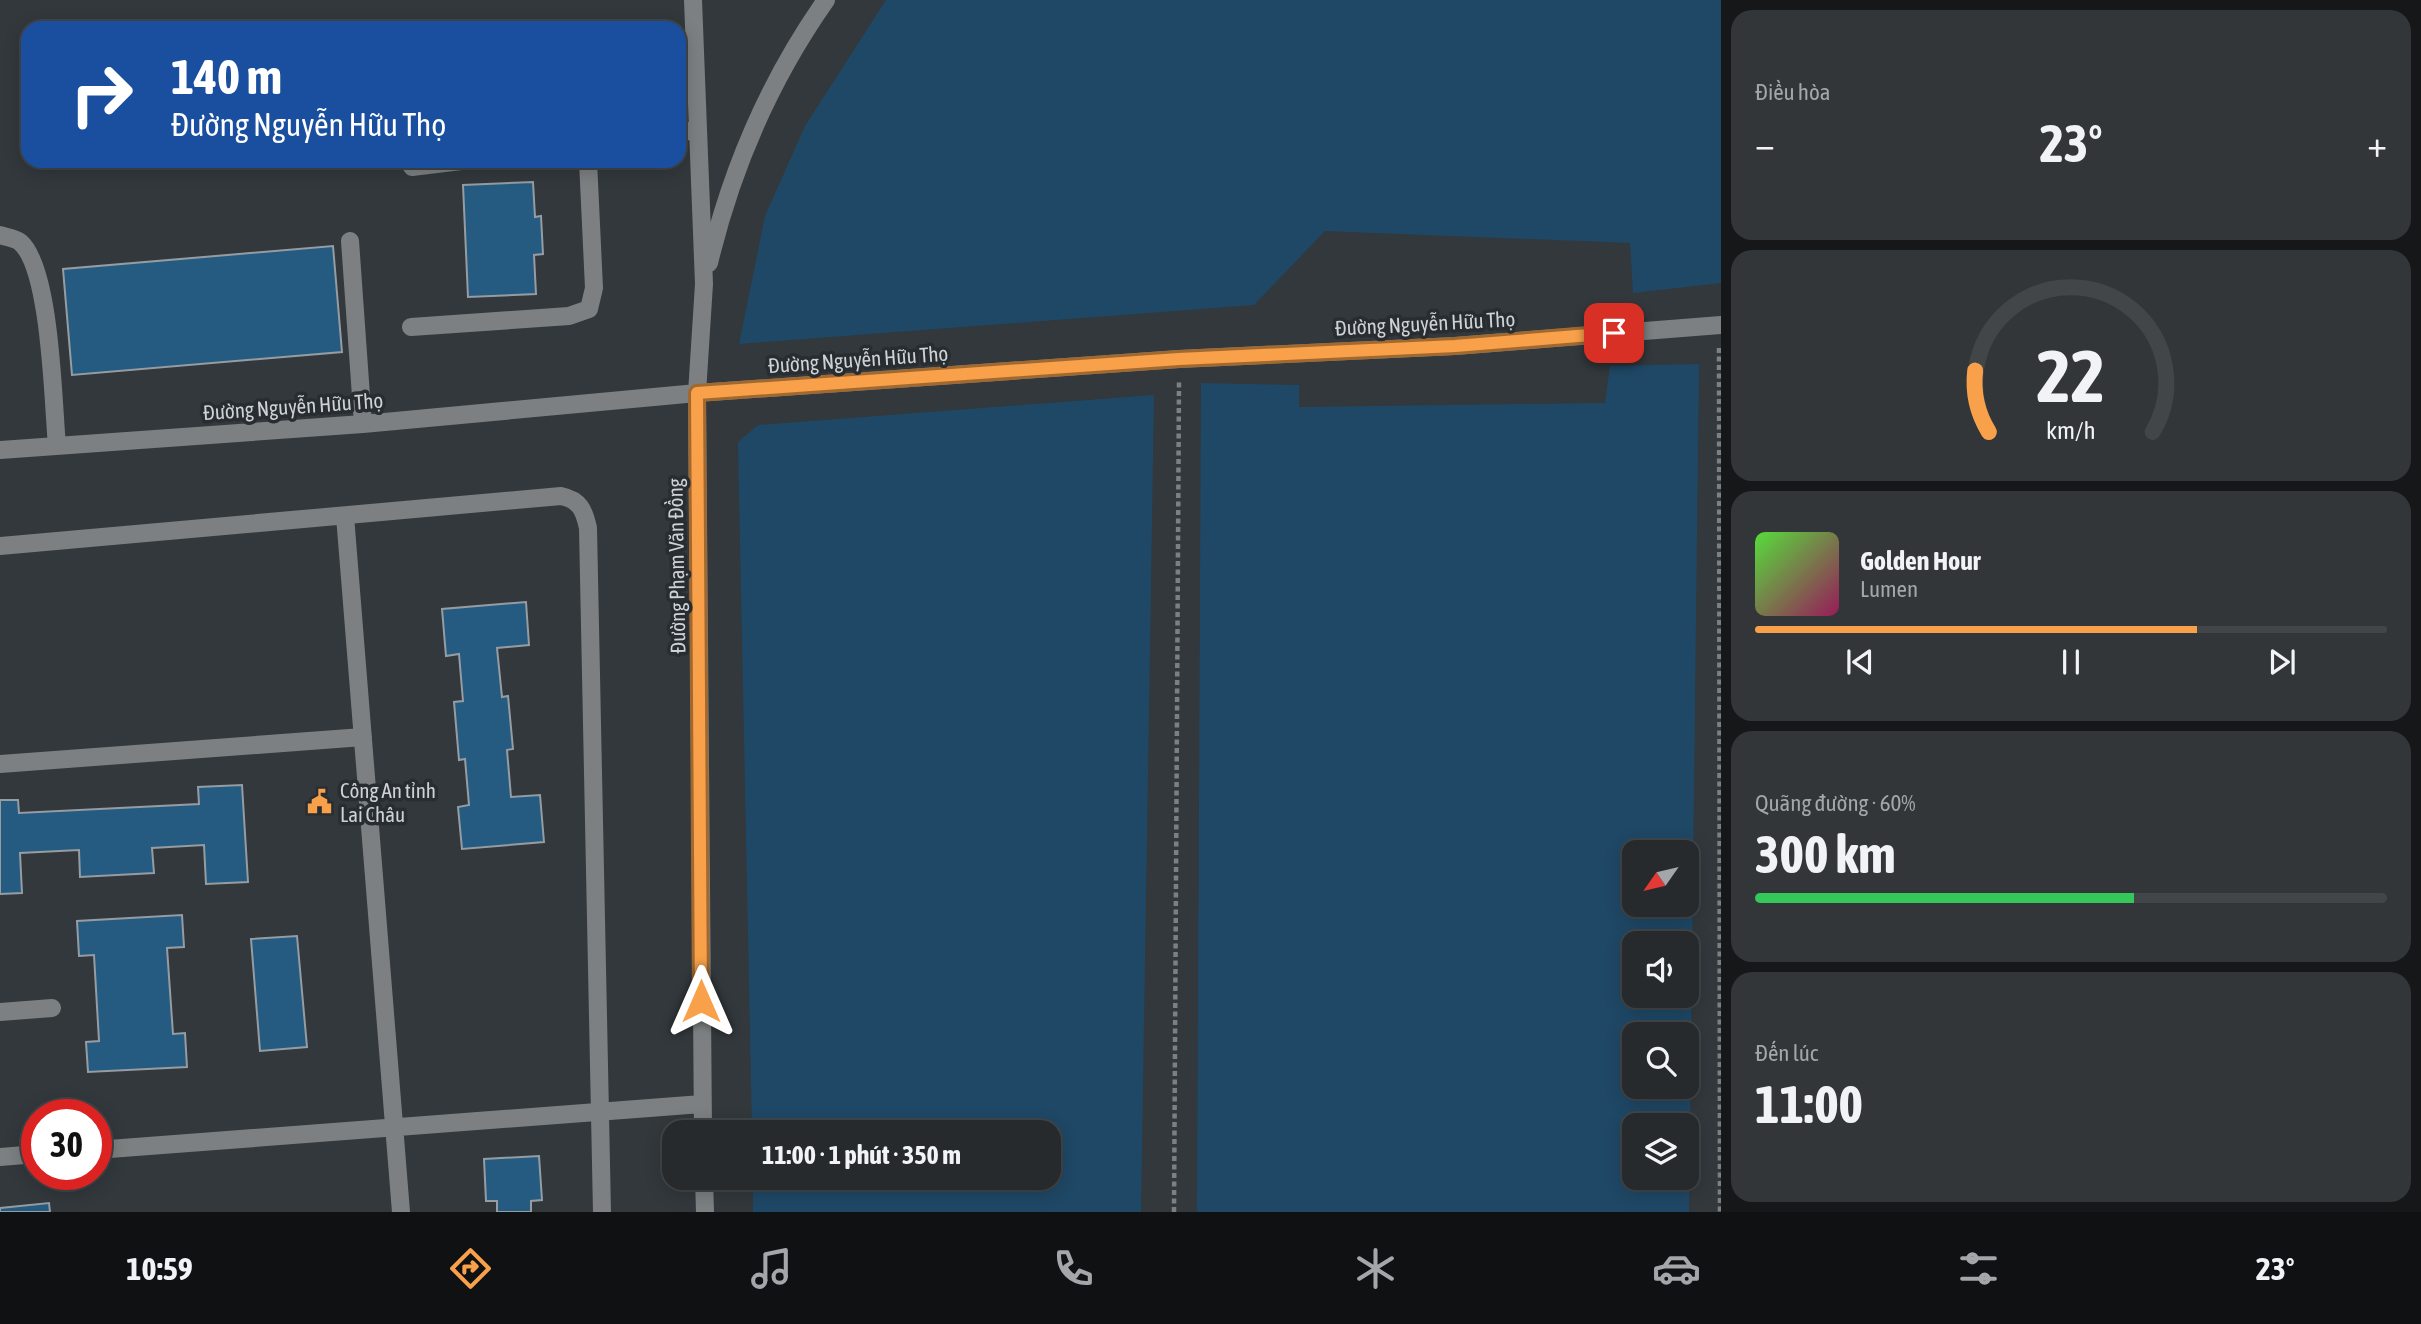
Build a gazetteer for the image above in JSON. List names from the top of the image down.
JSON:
{
  "streets": {
    "street": ["Đường Nguyễn Hữu Thọ", "Đường Phạm Văn Đồng"]
  },
  "crossings": [
    ["Đường Nguyễn Hữu Thọ", "Đường Phạm Văn Đồng"]
  ],
  "places": {
    "public building": ["Công An tỉnh Lai Châu"]
  },
  "north": "bottom left",
  "page": {
    "tile": [
      "Điều hòa",
      ["Quãng đường · 60%", "300 km"],
      ["Đến lúc", "11:00"]
    ],
    "turn": ["140 m", "Đường Nguyễn Hữu Thọ"],
    "heat": ["−", "23°", "+"],
    "song": ["Golden Hour", "Lumen"],
    "limit": "30",
    "trip": "11:00 · 1 phút · 350 m",
    "tabs": ["10:59", "23°"],
    "gauge": ["22", "km/h"]
  }
}
